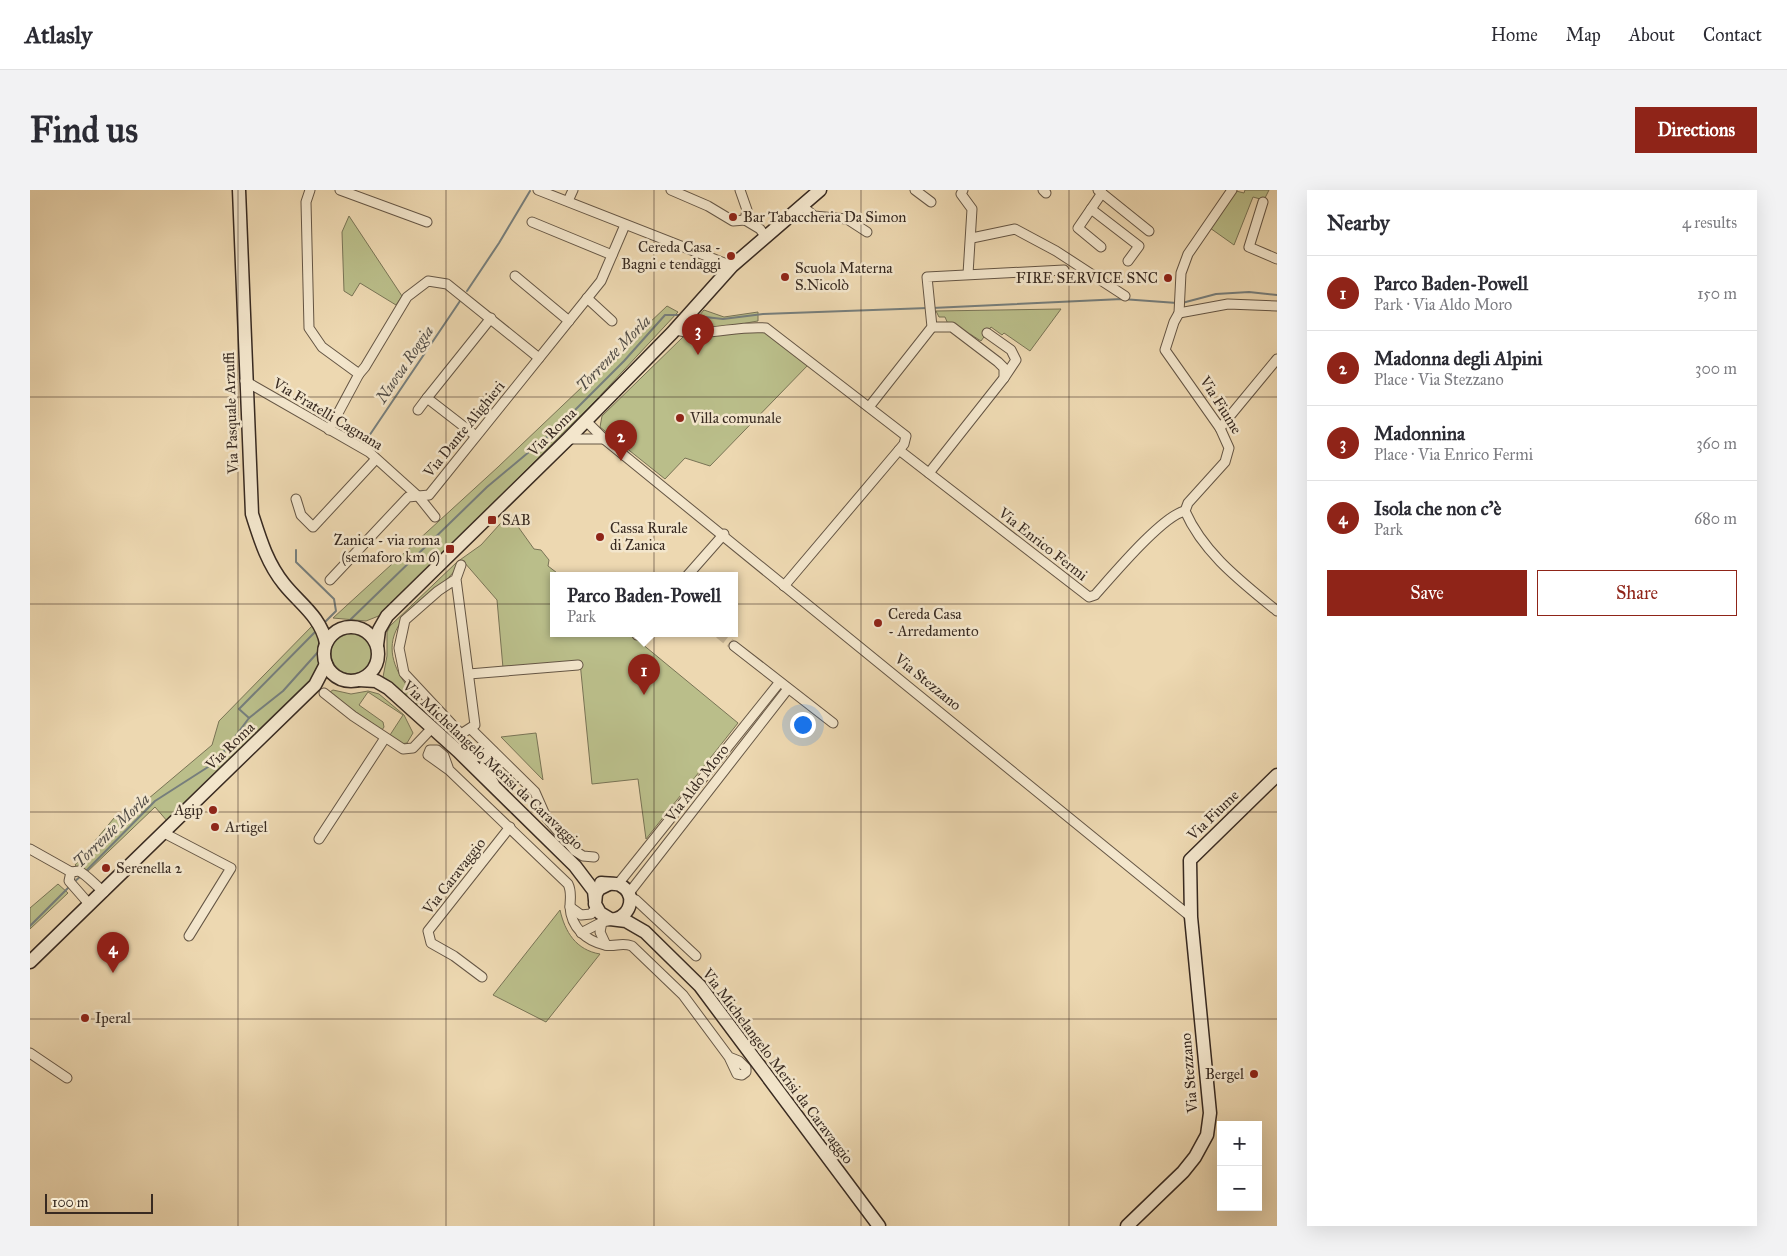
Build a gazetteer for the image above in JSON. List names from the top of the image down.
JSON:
{
  "streets": {
    "street": [
      "Via Fiume",
      "Via Pasquale Arzuffi",
      "Via Fratelli Cagnana",
      "Via Dante Alighieri",
      "Via Roma",
      "Via Enrico Fermi",
      "Via Stezzano",
      "Via Michelangelo Merisi da Caravaggio",
      "Via Aldo Moro",
      "Via Caravaggio"
    ]
  },
  "crossings": [
    ["Via Fiume", "Via Enrico Fermi"],
    ["Via Fiume", "Via Stezzano"],
    ["Via Pasquale Arzuffi", "Via Fratelli Cagnana"],
    ["Via Pasquale Arzuffi", "Via Roma"],
    ["Via Pasquale Arzuffi", "Via Michelangelo Merisi da Caravaggio"],
    ["Via Fratelli Cagnana", "Via Dante Alighieri"],
    ["Via Roma", "Via Stezzano"],
    ["Via Roma", "Via Michelangelo Merisi da Caravaggio"],
    ["Via Michelangelo Merisi da Caravaggio", "Via Aldo Moro"]
  ],
  "water": ["Torrente Morla", "Nuova Roggia"],
  "places": {
    "other": [
      "Bar Tabaccheria Da Simon",
      "Cereda Casa - Bagni e tendaggi",
      "Scuola Materna S.Nicolò",
      "FIRE SERVICE SNC",
      "Villa comunale",
      "Cassa Rurale di Zanica",
      "Cereda Casa - Arredamento",
      "Agip",
      "Artigel",
      "Serenella 2",
      "Iperal",
      "Bergel"
    ],
    "transit": ["SAB", "Zanica - via roma (semaforo km 6)"]
  },
  "scale_bar": "100 m",
  "page": {
    "header": "Atlasly",
    "nav": [
      "Home",
      "Map",
      "About",
      "Contact"
    ],
    "buttons": [
      "Directions",
      ["Save", "Share"]
    ],
    "title": "Find us",
    "heading": ["Nearby", "4 results"],
    "list": [
      {
        "mark": "1",
        "name": "Parco Baden-Powell",
        "note": "Park · Via Aldo Moro",
        "value": "150 m"
      },
      {
        "mark": "2",
        "name": "Madonna degli Alpini",
        "note": "Place · Via Stezzano",
        "value": "300 m"
      },
      {
        "mark": "3",
        "name": "Madonnina",
        "note": "Place · Via Enrico Fermi",
        "value": "360 m"
      },
      {
        "mark": "4",
        "name": "Isola che non c'è",
        "note": "Park",
        "value": "680 m"
      }
    ],
    "pins": [
      "3",
      "2",
      "1",
      "4"
    ],
    "popup": ["Parco Baden-Powell", "Park"],
    "map_buttons": ["+", "−"],
    "scale": "100 m"
  }
}
